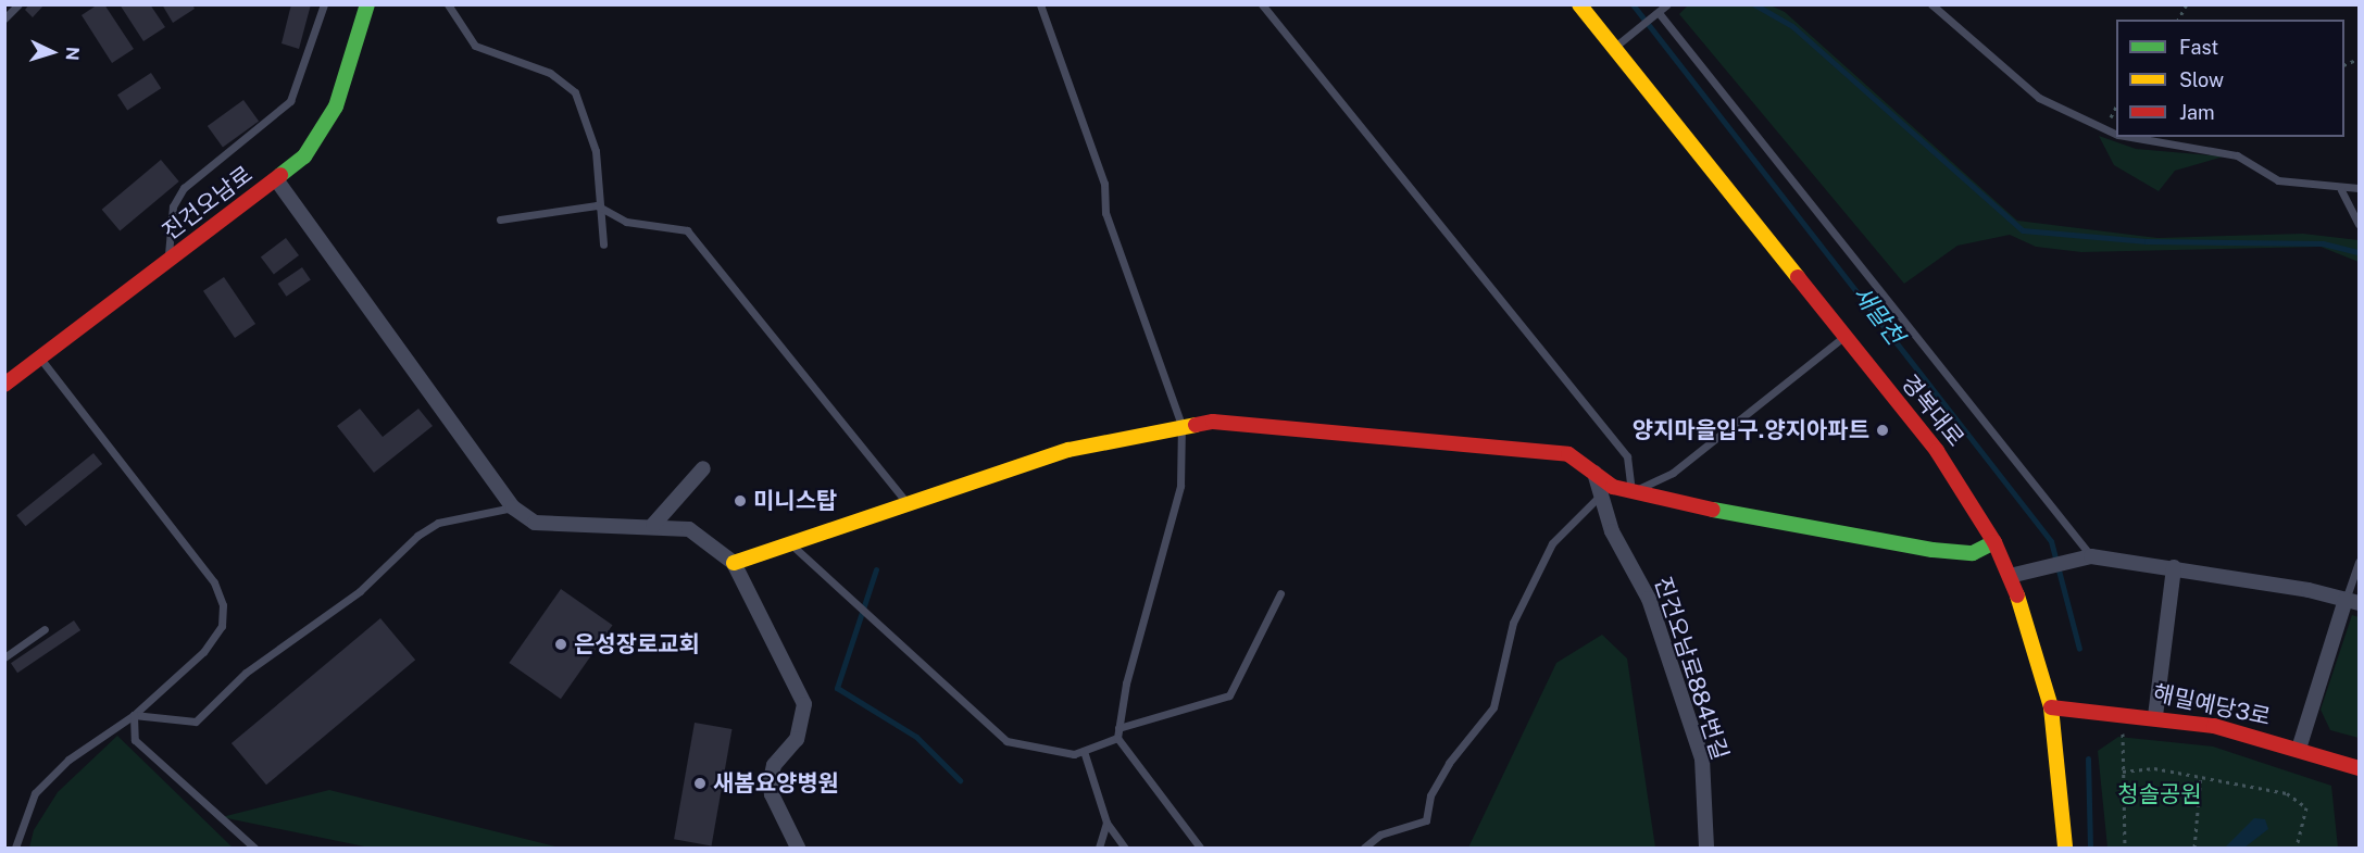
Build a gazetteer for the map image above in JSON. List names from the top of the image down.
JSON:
{
  "streets": {
    "street": [
      "진건오남로",
      "경복대로",
      "진건오남로884번길",
      "해밀예당3로"
    ]
  },
  "crossings": [
    ["경복대로", "해밀예당3로"]
  ],
  "water": ["새말천"],
  "parks": ["청솔공원"],
  "places": [
    "양지마을입구.양지아파트",
    "미니스탑",
    "은성장로교회",
    "새봄요양병원"
  ],
  "legend": ["Fast", "Slow", "Jam"],
  "north": "right"
}
